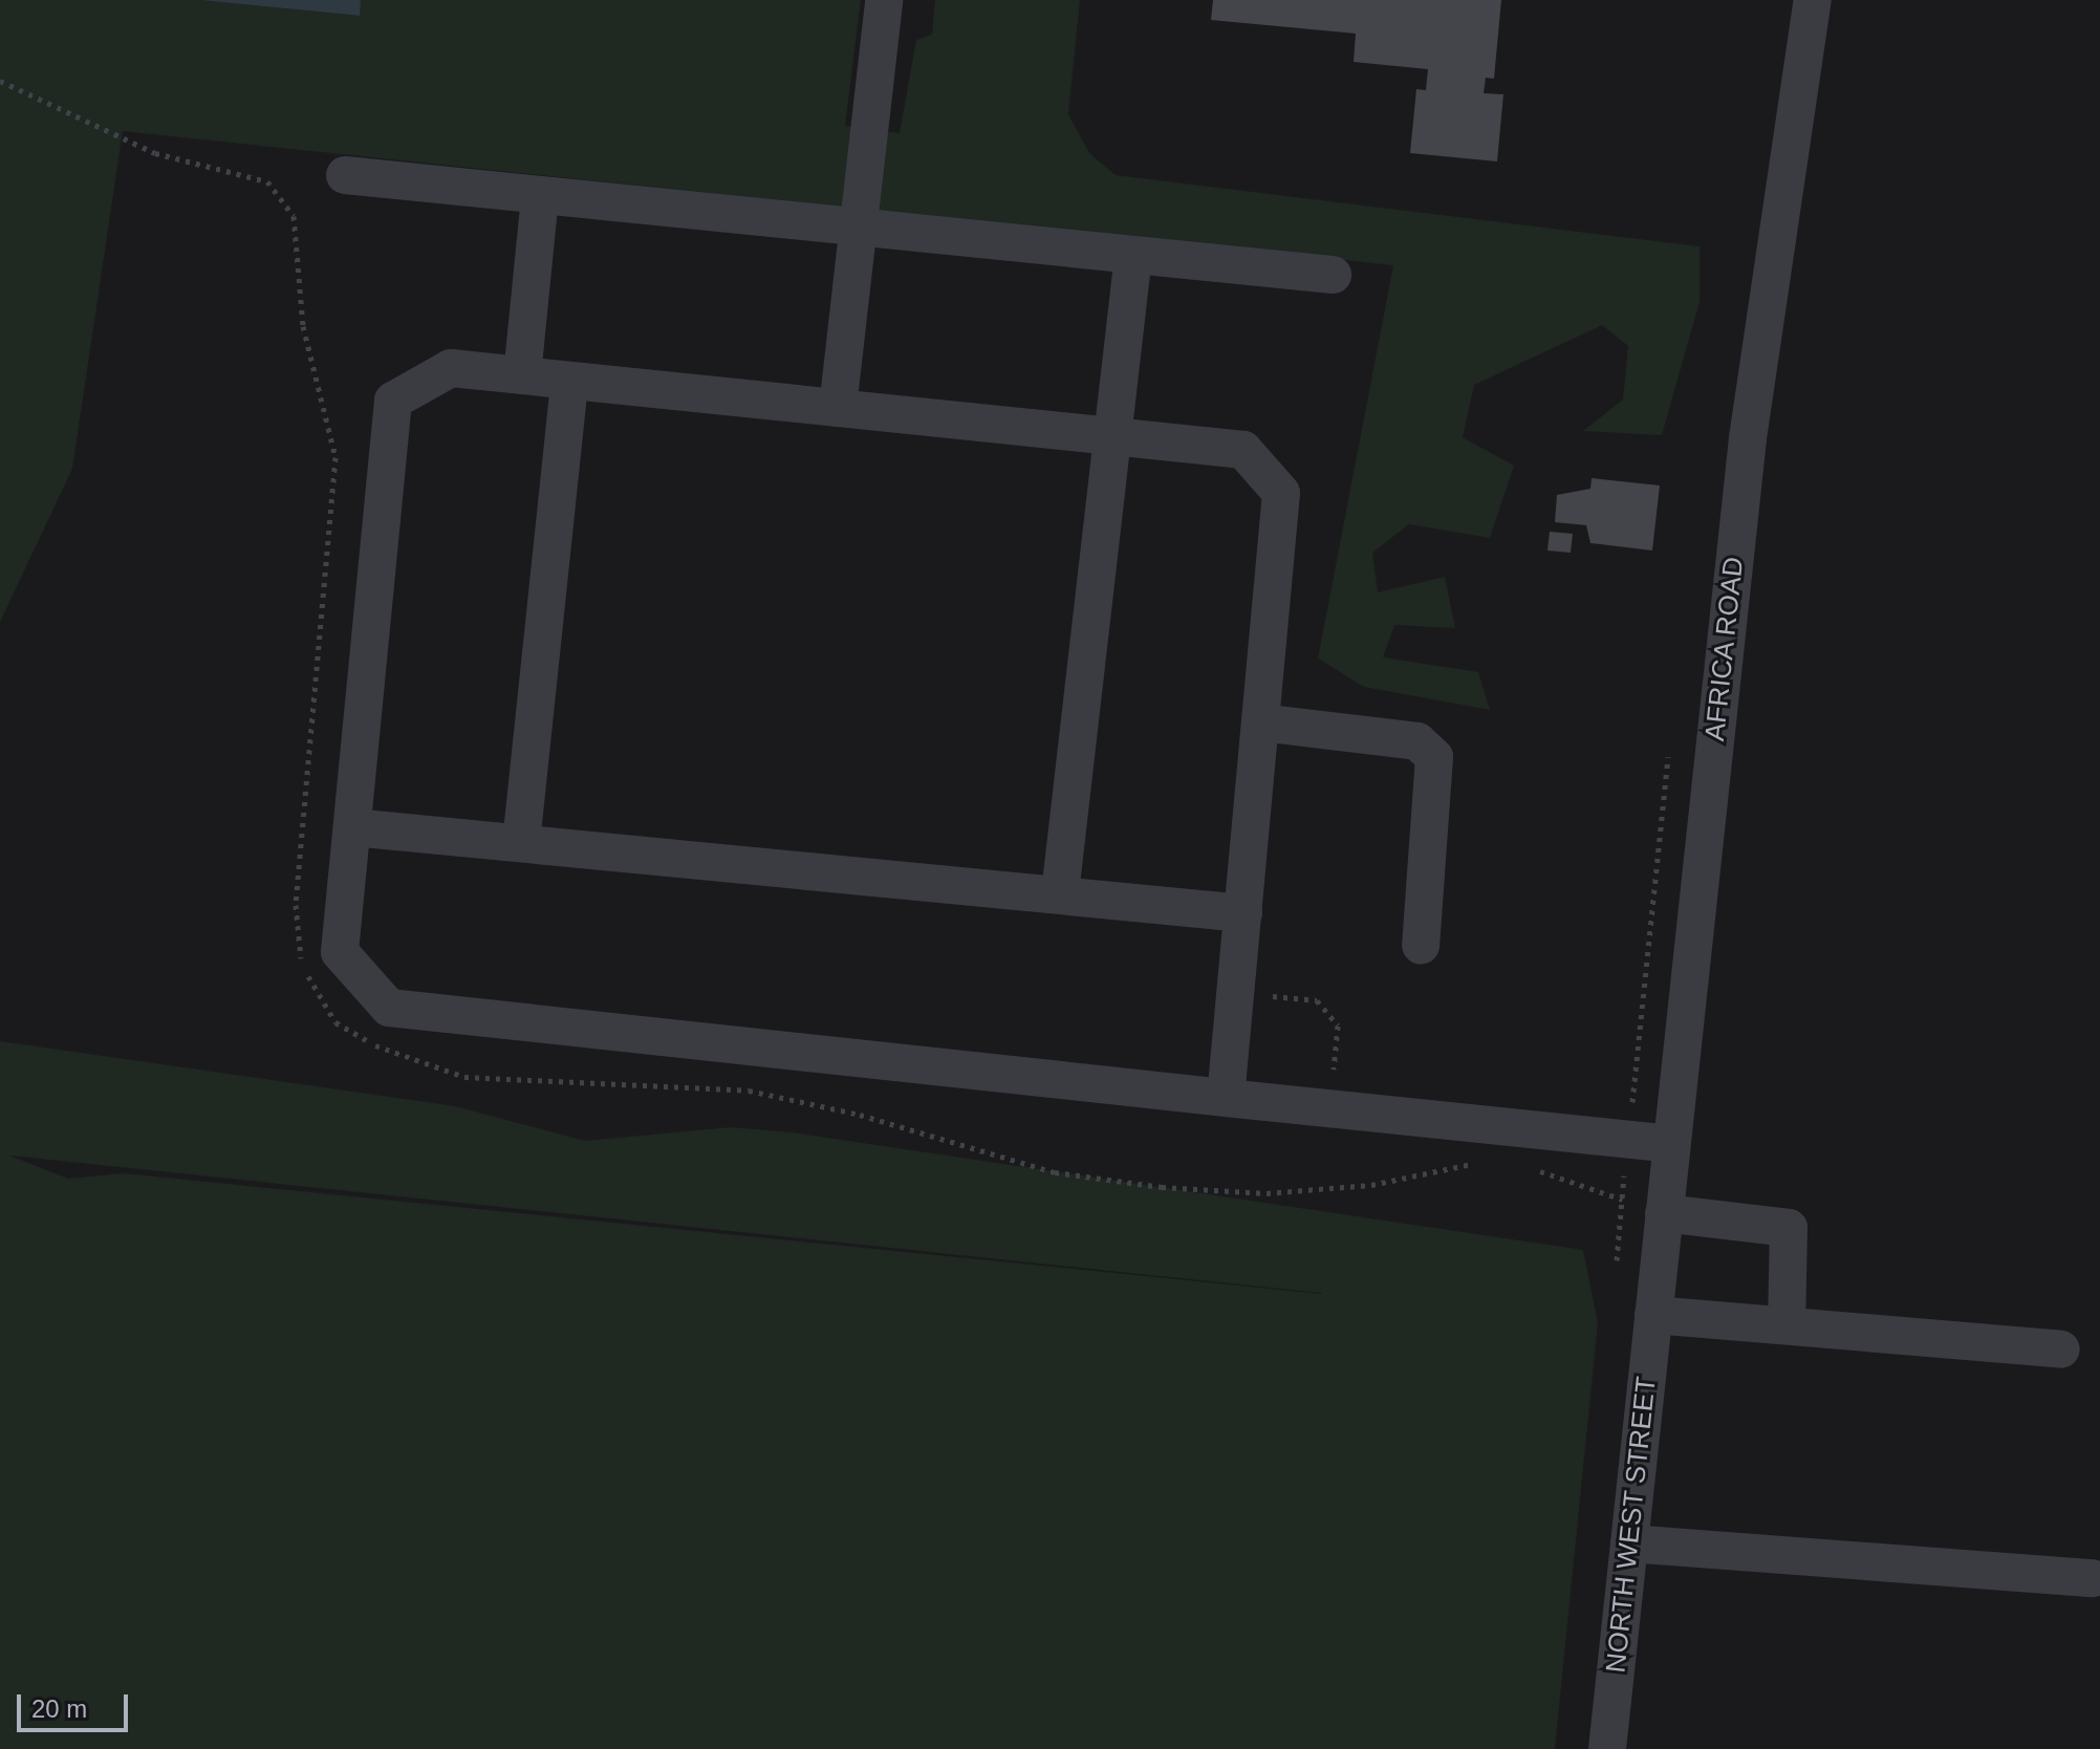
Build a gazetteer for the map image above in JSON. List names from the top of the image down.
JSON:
{
  "streets": {
    "street": ["AFRICA ROAD", "NORTH WEST STREET"]
  },
  "crossings": [
    ["AFRICA ROAD", "NORTH WEST STREET"]
  ],
  "scale_bar": "20 m"
}
